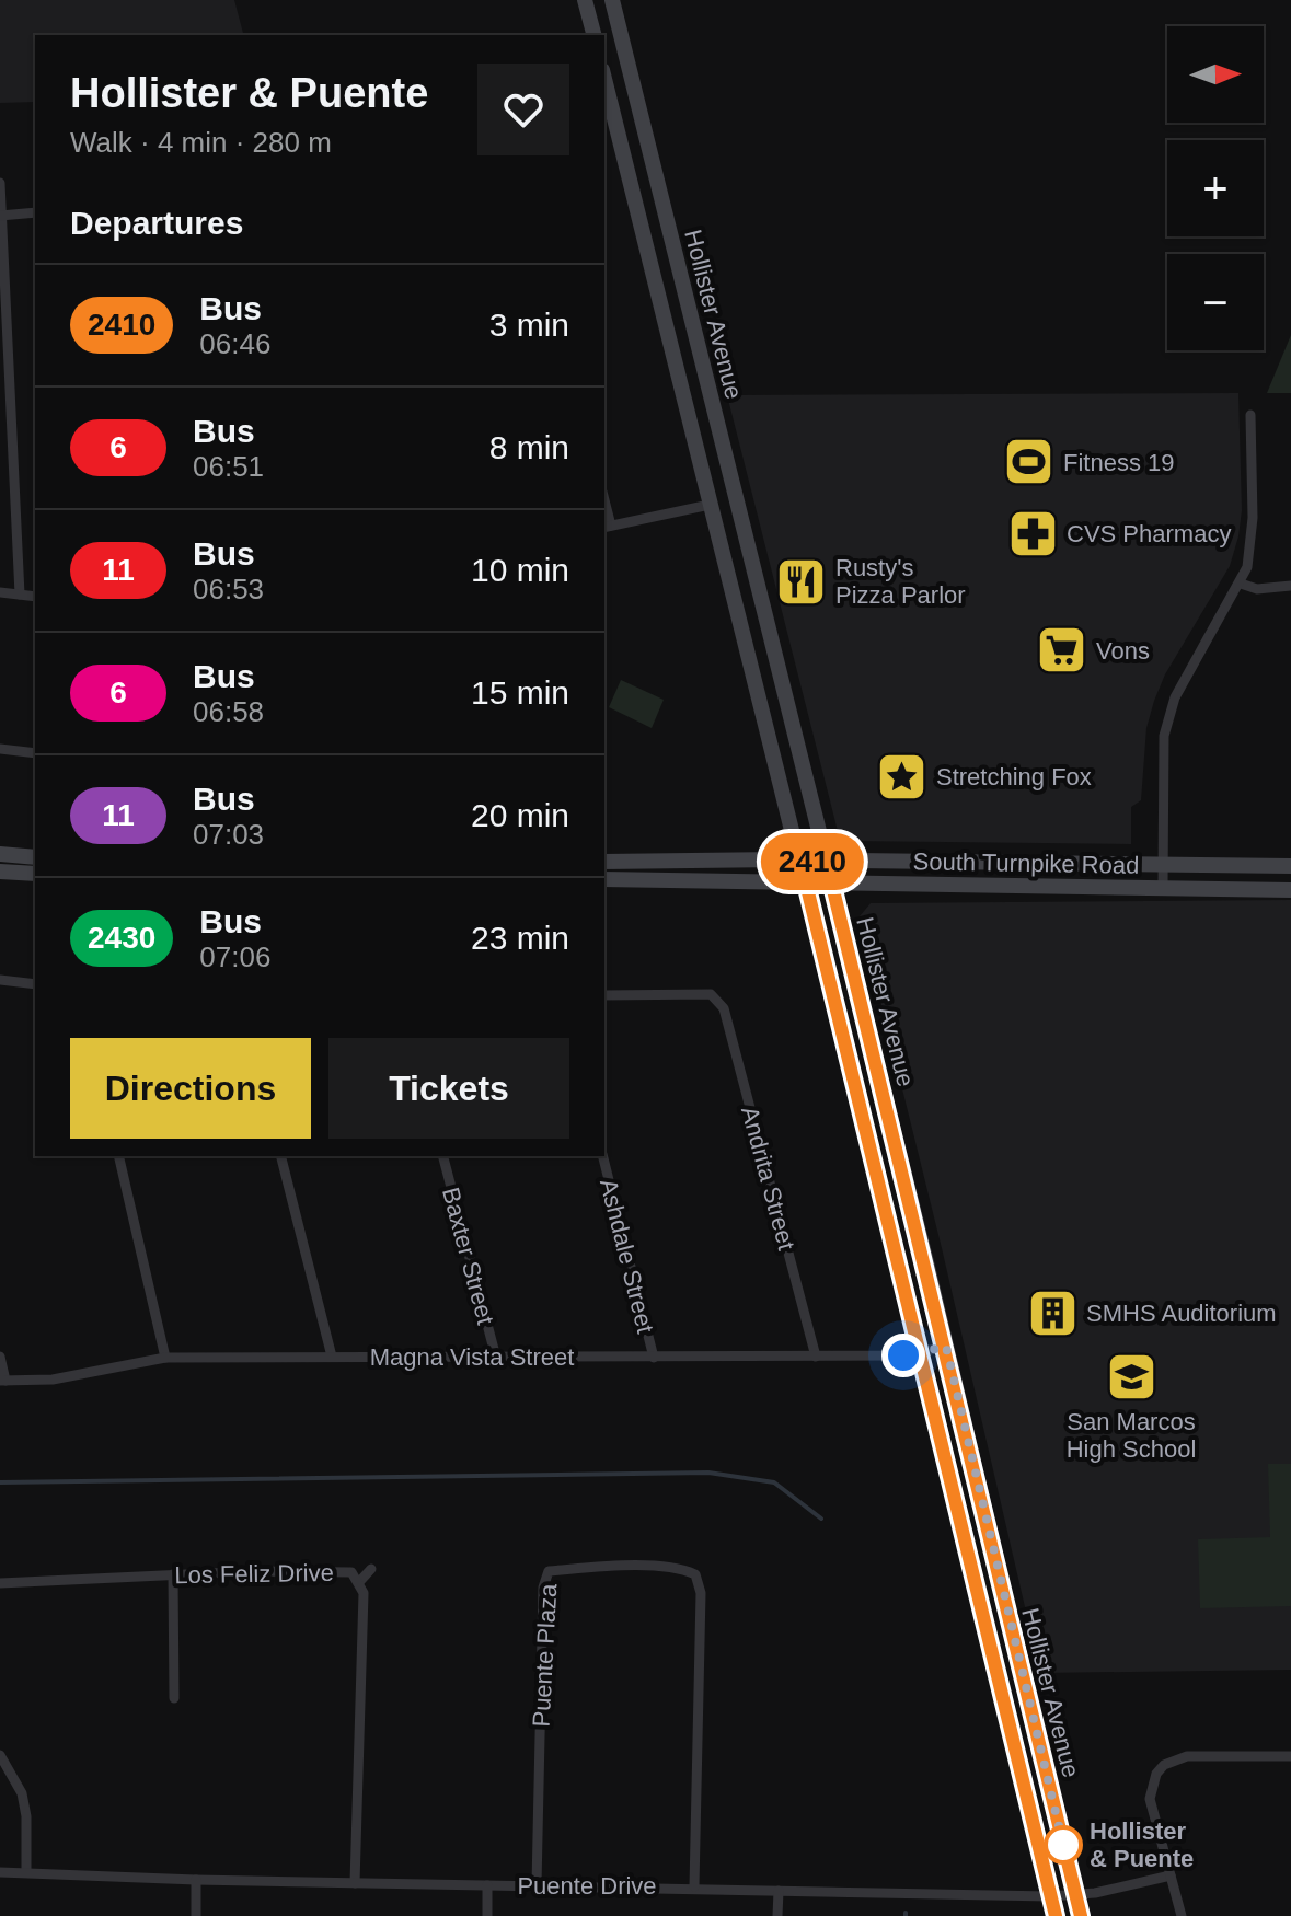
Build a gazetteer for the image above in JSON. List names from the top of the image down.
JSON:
{
  "streets": {
    "main road": ["Hollister Avenue", "South Turnpike Road"],
    "street": [
      "Andrita Street",
      "Baxter Street",
      "Ashdale Street",
      "Magna Vista Street",
      "Los Feliz Drive",
      "Puente Plaza",
      "Puente Drive"
    ]
  },
  "crossings": [
    ["Hollister Avenue", "South Turnpike Road"],
    ["Hollister Avenue", "Magna Vista Street"],
    ["Hollister Avenue", "Puente Drive"],
    ["Andrita Street", "Magna Vista Street"],
    ["Baxter Street", "Magna Vista Street"],
    ["Ashdale Street", "Magna Vista Street"],
    ["Los Feliz Drive", "Puente Drive"],
    ["Puente Plaza", "Puente Drive"]
  ],
  "places": {
    "sports": ["Fitness 19"],
    "pharmacy": ["CVS Pharmacy"],
    "restaurant": ["Rusty's Pizza Parlor"],
    "supermarket": ["Vons"],
    "place": ["Stretching Fox"],
    "building": ["SMHS Auditorium"],
    "school or university": ["San Marcos High School"],
    "other": ["Hollister & Puente"]
  },
  "lines": ["bus line 2410"],
  "north": "right",
  "page": {
    "on_map": "2410",
    "map_buttons": ["+", "−"],
    "heading": [
      ["Hollister & Puente", "Walk · 4 min · 280 m"],
      "Departures"
    ],
    "list": [
      {
        "mark": "2410",
        "name": "Bus",
        "note": "06:46",
        "value": "3 min"
      },
      {
        "mark": "6",
        "name": "Bus",
        "note": "06:51",
        "value": "8 min"
      },
      {
        "mark": "11",
        "name": "Bus",
        "note": "06:53",
        "value": "10 min"
      },
      {
        "mark": "6",
        "name": "Bus",
        "note": "06:58",
        "value": "15 min"
      },
      {
        "mark": "11",
        "name": "Bus",
        "note": "07:03",
        "value": "20 min"
      },
      {
        "mark": "2430",
        "name": "Bus",
        "note": "07:06",
        "value": "23 min"
      }
    ],
    "buttons": ["Directions", "Tickets"]
  }
}
